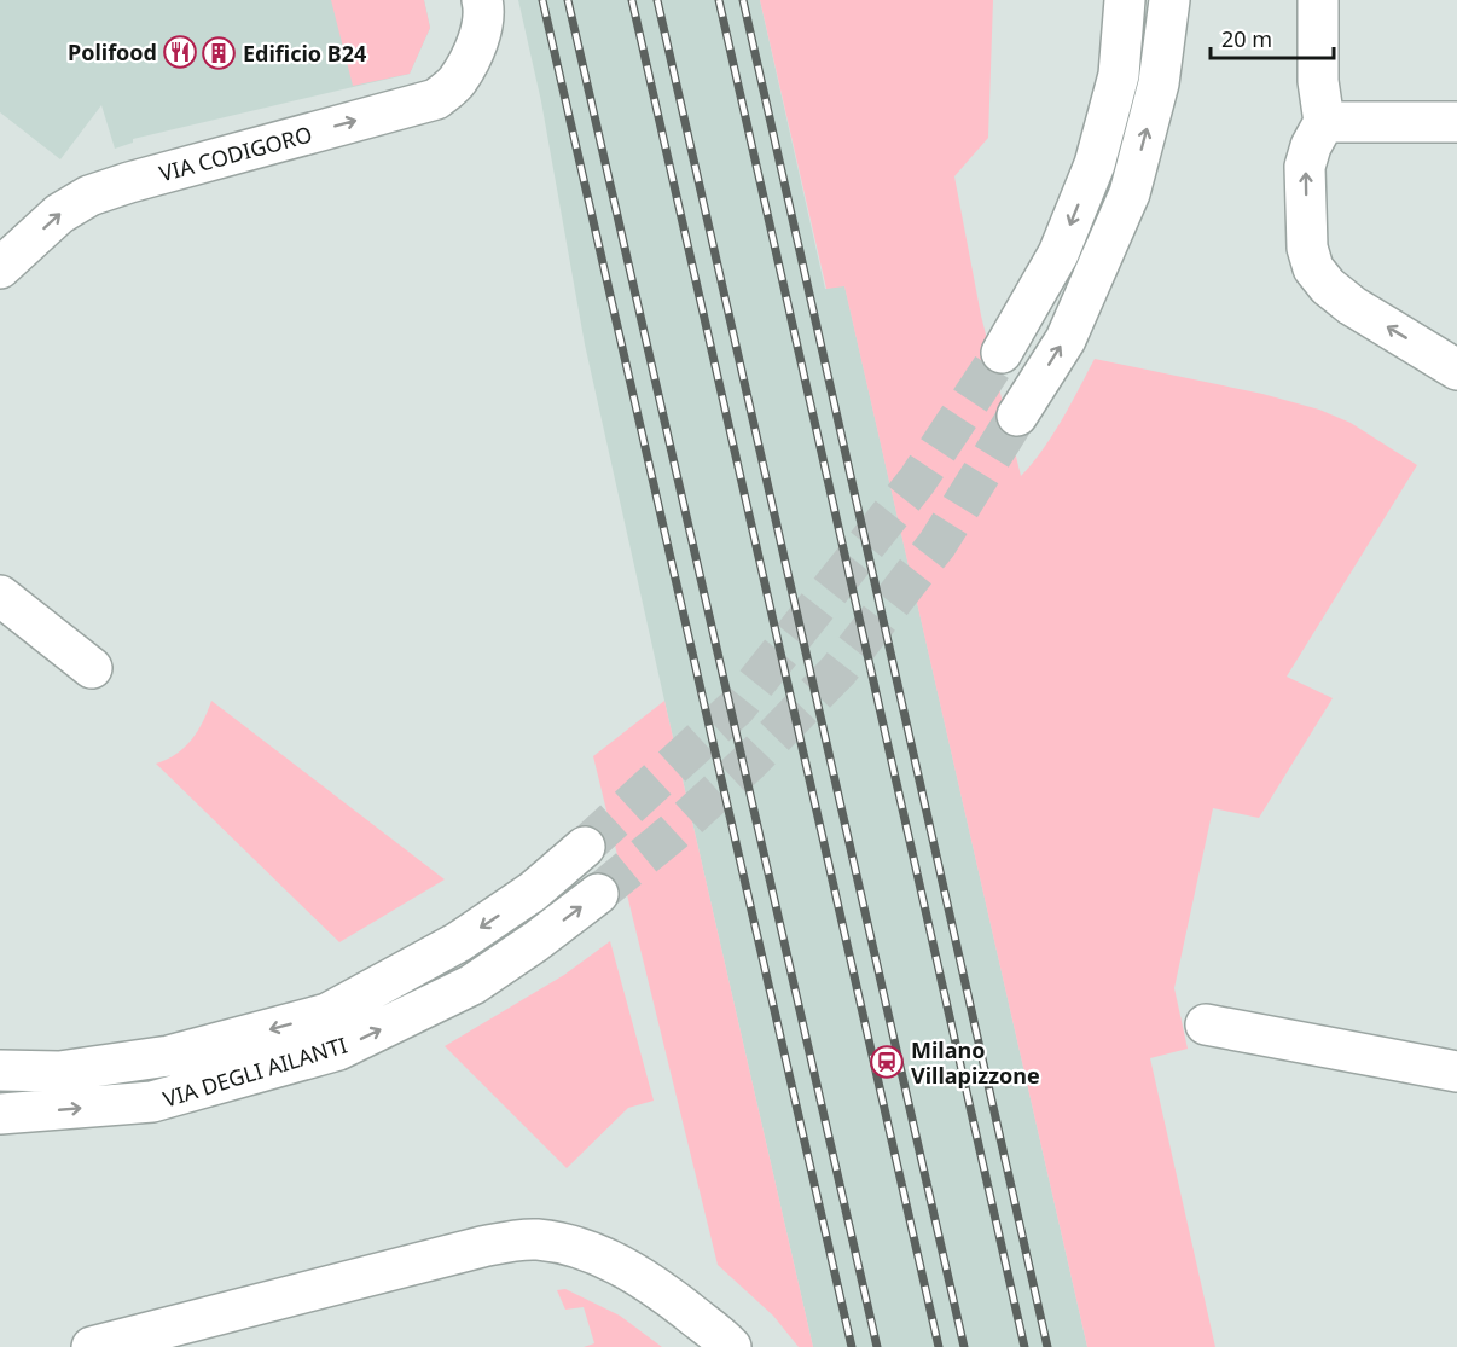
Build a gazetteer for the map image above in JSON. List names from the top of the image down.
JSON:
{
  "streets": {
    "street": ["VIA CODIGORO", "VIA DEGLI AILANTI"]
  },
  "one_way": ["VIA CODIGORO"],
  "places": {
    "restaurant": ["Polifood"],
    "building": ["Edificio B24"],
    "station": ["Milano Villapizzone"]
  },
  "scale_bar": "20 m"
}
